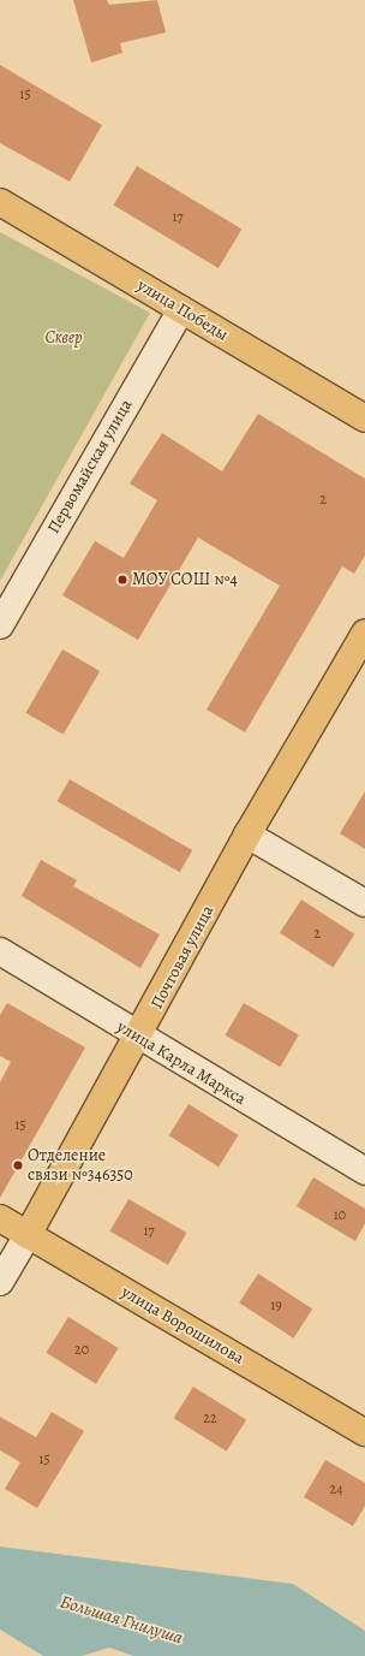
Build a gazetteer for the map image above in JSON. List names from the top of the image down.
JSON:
{
  "streets": {
    "main road": ["улица Победы", "Почтовая улица", "улица Ворошилова"],
    "street": ["Первомайская улица", "улица Карла Маркса"]
  },
  "crossings": [
    ["улица Победы", "Первомайская улица"],
    ["Почтовая улица", "улица Карла Маркса"],
    ["Почтовая улица", "улица Ворошилова"]
  ],
  "water": ["Большая Гнилуша"],
  "parks": ["Сквер"],
  "places": ["МОУ СОШ №4", "Отделение связи №346350"],
  "house_numbers": [
    "15",
    "17",
    "2",
    "2",
    "15",
    "10",
    "17",
    "19",
    "20",
    "22",
    "15",
    "24"
  ]
}
